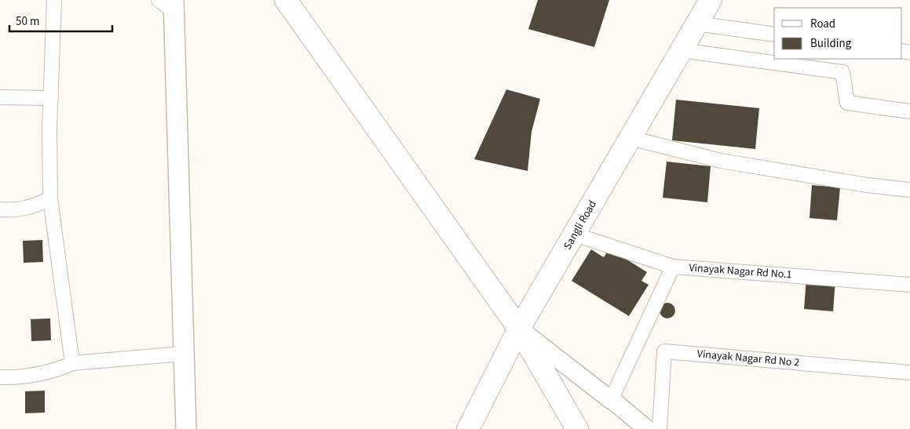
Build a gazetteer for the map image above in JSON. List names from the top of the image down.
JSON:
{
  "streets": {
    "main road": ["Sangli Road"],
    "street": ["Vinayak Nagar Rd No.1", "Vinayak Nagar Rd No 2"]
  },
  "crossings": [
    ["Sangli Road", "Vinayak Nagar Rd No.1"]
  ],
  "legend": ["Road", "Building"],
  "scale_bar": "50 m"
}
